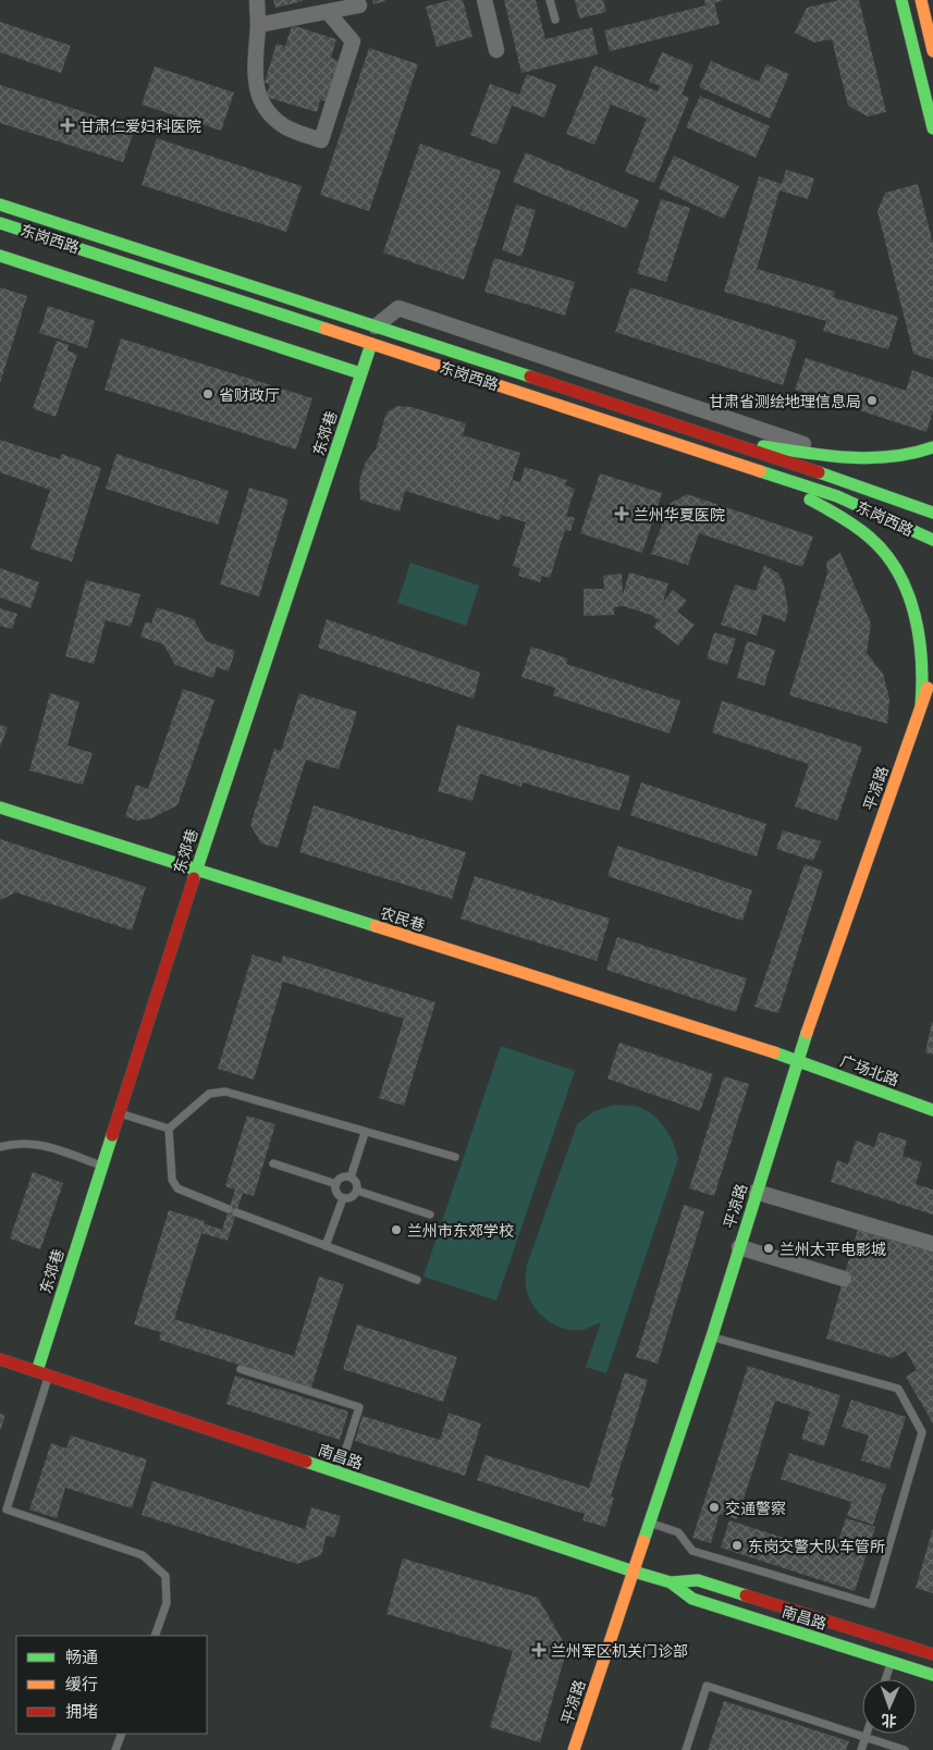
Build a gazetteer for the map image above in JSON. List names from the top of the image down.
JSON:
{
  "streets": {
    "main road": [
      "东岗西路",
      "东郊巷",
      "平凉路",
      "农民巷",
      "广场北路",
      "南昌路"
    ]
  },
  "crossings": [
    ["东岗西路", "东郊巷"],
    ["东郊巷", "农民巷"],
    ["东郊巷", "南昌路"],
    ["平凉路", "农民巷"],
    ["平凉路", "广场北路"],
    ["平凉路", "南昌路"],
    ["农民巷", "广场北路"]
  ],
  "places": {
    "health": ["甘肃仁爱妇科医院", "兰州华夏医院", "兰州军区机关门诊部"],
    "other": [
      "省财政厅",
      "甘肃省测绘地理信息局",
      "兰州市东郊学校",
      "兰州太平电影城",
      "交通警察",
      "东岗交警大队车管所"
    ]
  },
  "legend": ["畅通", "缓行", "拥堵"],
  "north": "bottom"
}
